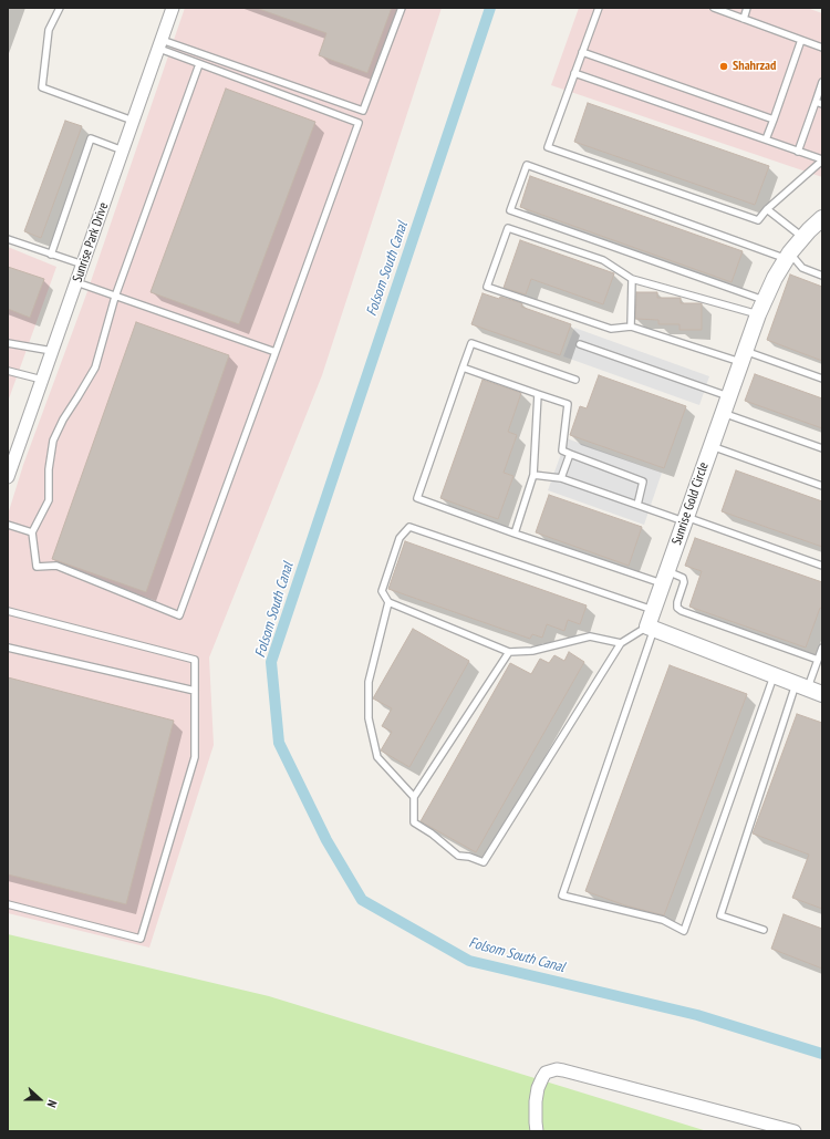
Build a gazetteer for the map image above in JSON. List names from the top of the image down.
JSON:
{
  "streets": {
    "street": ["Sunrise Park Drive", "Sunrise Gold Circle"]
  },
  "water": ["Folsom South Canal"],
  "places": ["Shahrzad"],
  "north": "right"
}
